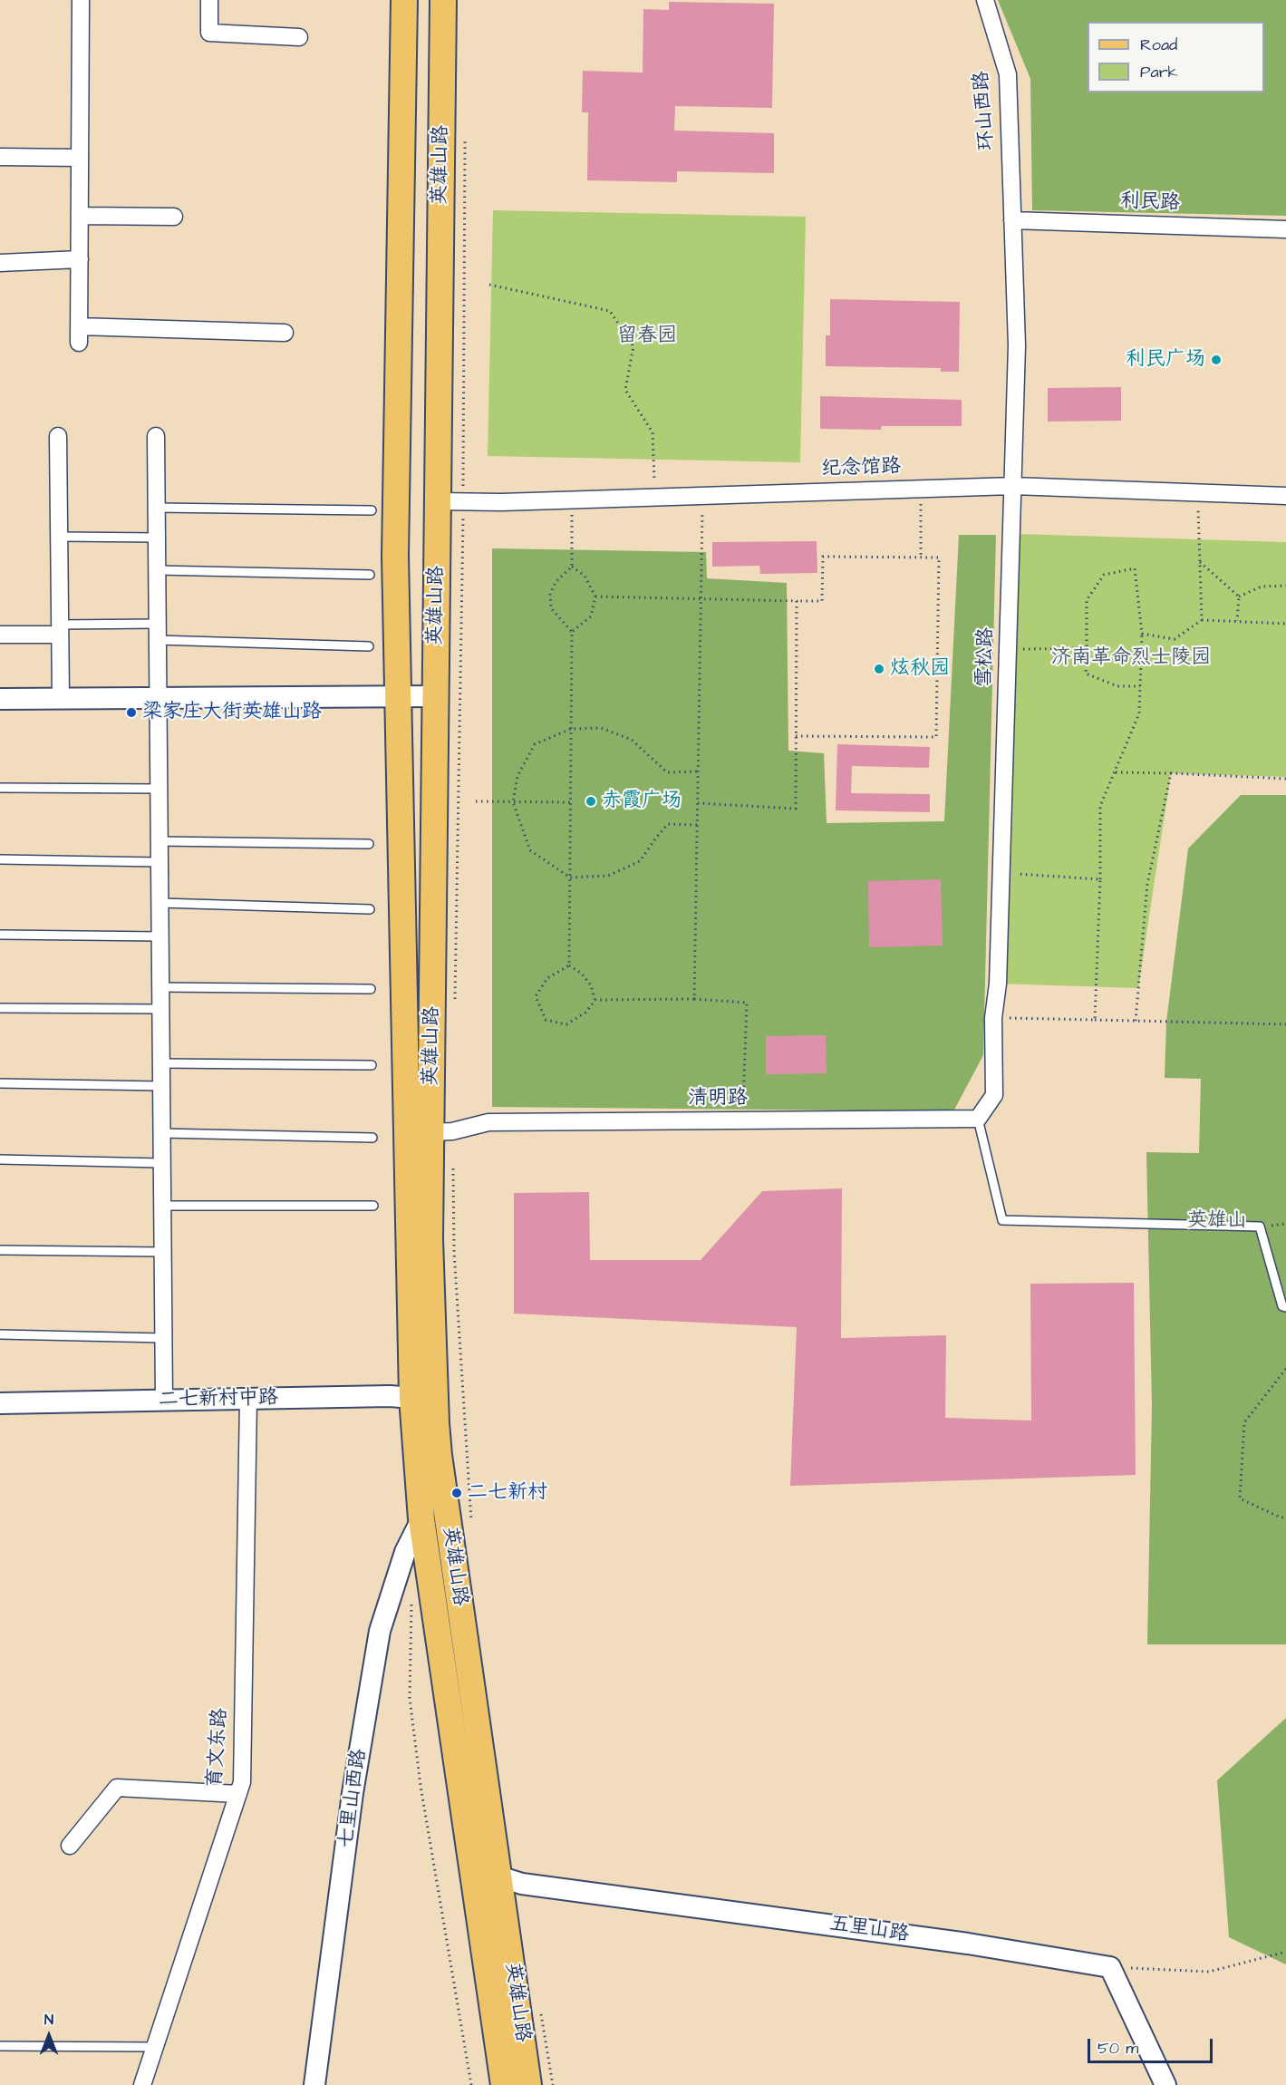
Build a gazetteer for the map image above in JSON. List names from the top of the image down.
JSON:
{
  "streets": {
    "main road": ["英雄山路"],
    "street": [
      "环山西路",
      "利民路",
      "纪念馆路",
      "雪松路",
      "清明路",
      "二七新村中路",
      "育文东路",
      "七里山西路",
      "五里山路"
    ]
  },
  "crossings": [
    ["环山西路", "利民路"],
    ["环山西路", "雪松路"],
    ["英雄山路", "纪念馆路"],
    ["英雄山路", "清明路"],
    ["英雄山路", "二七新村中路"],
    ["英雄山路", "七里山西路"],
    ["英雄山路", "五里山路"],
    ["利民路", "雪松路"],
    ["纪念馆路", "雪松路"],
    ["雪松路", "清明路"],
    ["二七新村中路", "育文东路"]
  ],
  "parks": ["留春园", "济南革命烈士陵园", "英雄山"],
  "places": [
    "利民广场",
    "炫秋园",
    "梁家庄大街英雄山路",
    "赤霞广场",
    "二七新村"
  ],
  "legend": ["Road", "Park"],
  "scale_bar": "50 m",
  "north": "top"
}
